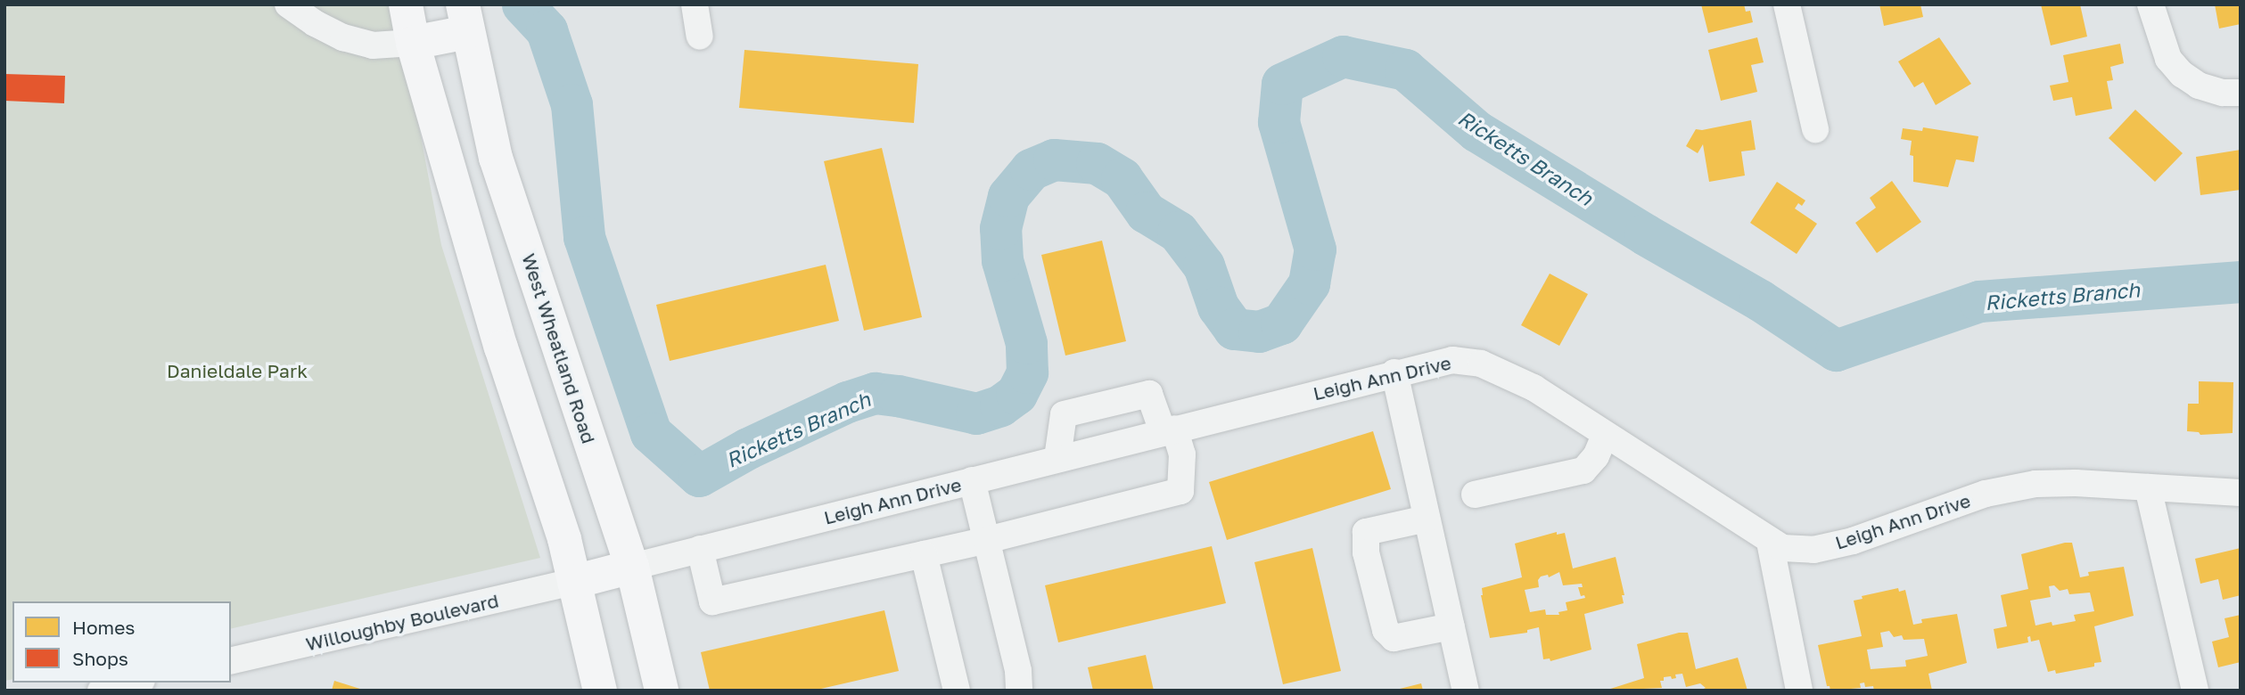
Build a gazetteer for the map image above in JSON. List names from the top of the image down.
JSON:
{
  "streets": {
    "main road": ["West Wheatland Road"],
    "street": ["Leigh Ann Drive", "Willoughby Boulevard"]
  },
  "crossings": [
    ["West Wheatland Road", "Leigh Ann Drive"]
  ],
  "water": ["Ricketts Branch"],
  "parks": ["Danieldale Park"],
  "legend": ["Homes", "Shops"]
}
